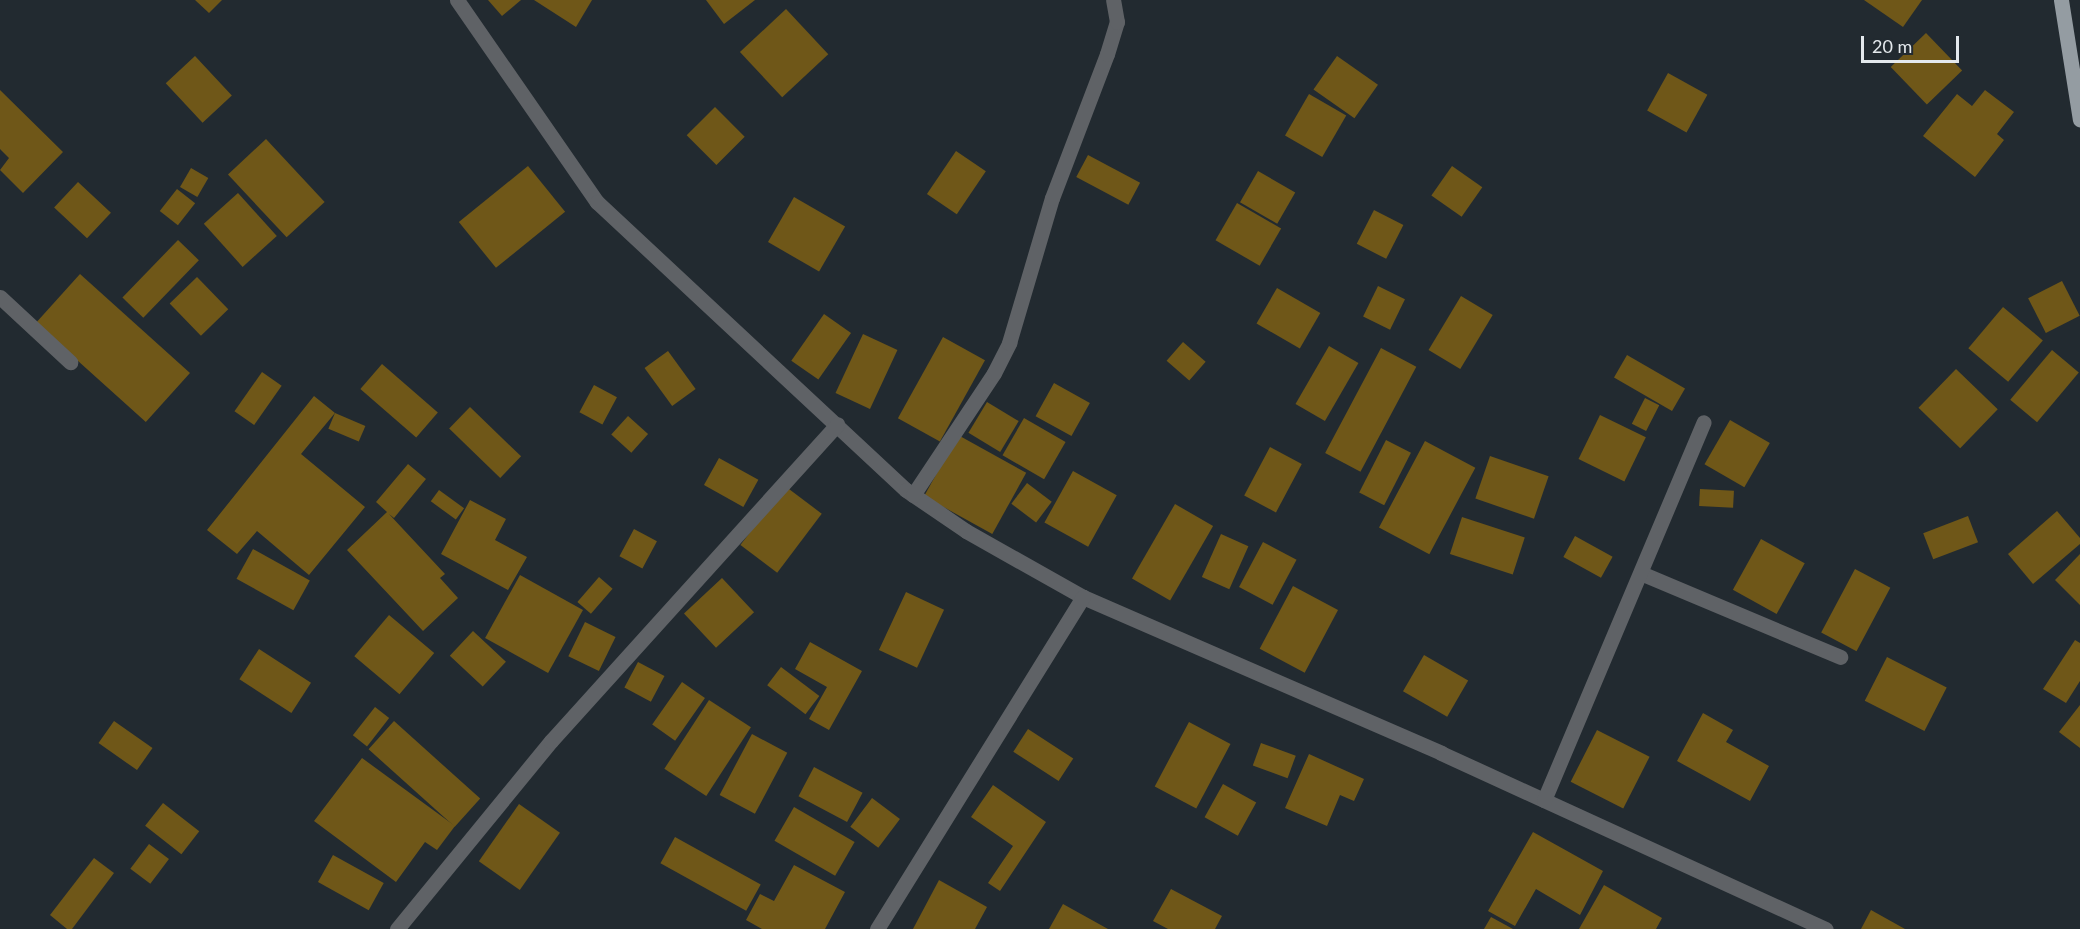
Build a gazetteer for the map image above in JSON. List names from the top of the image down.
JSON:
{
  "scale_bar": "20 m"
}
